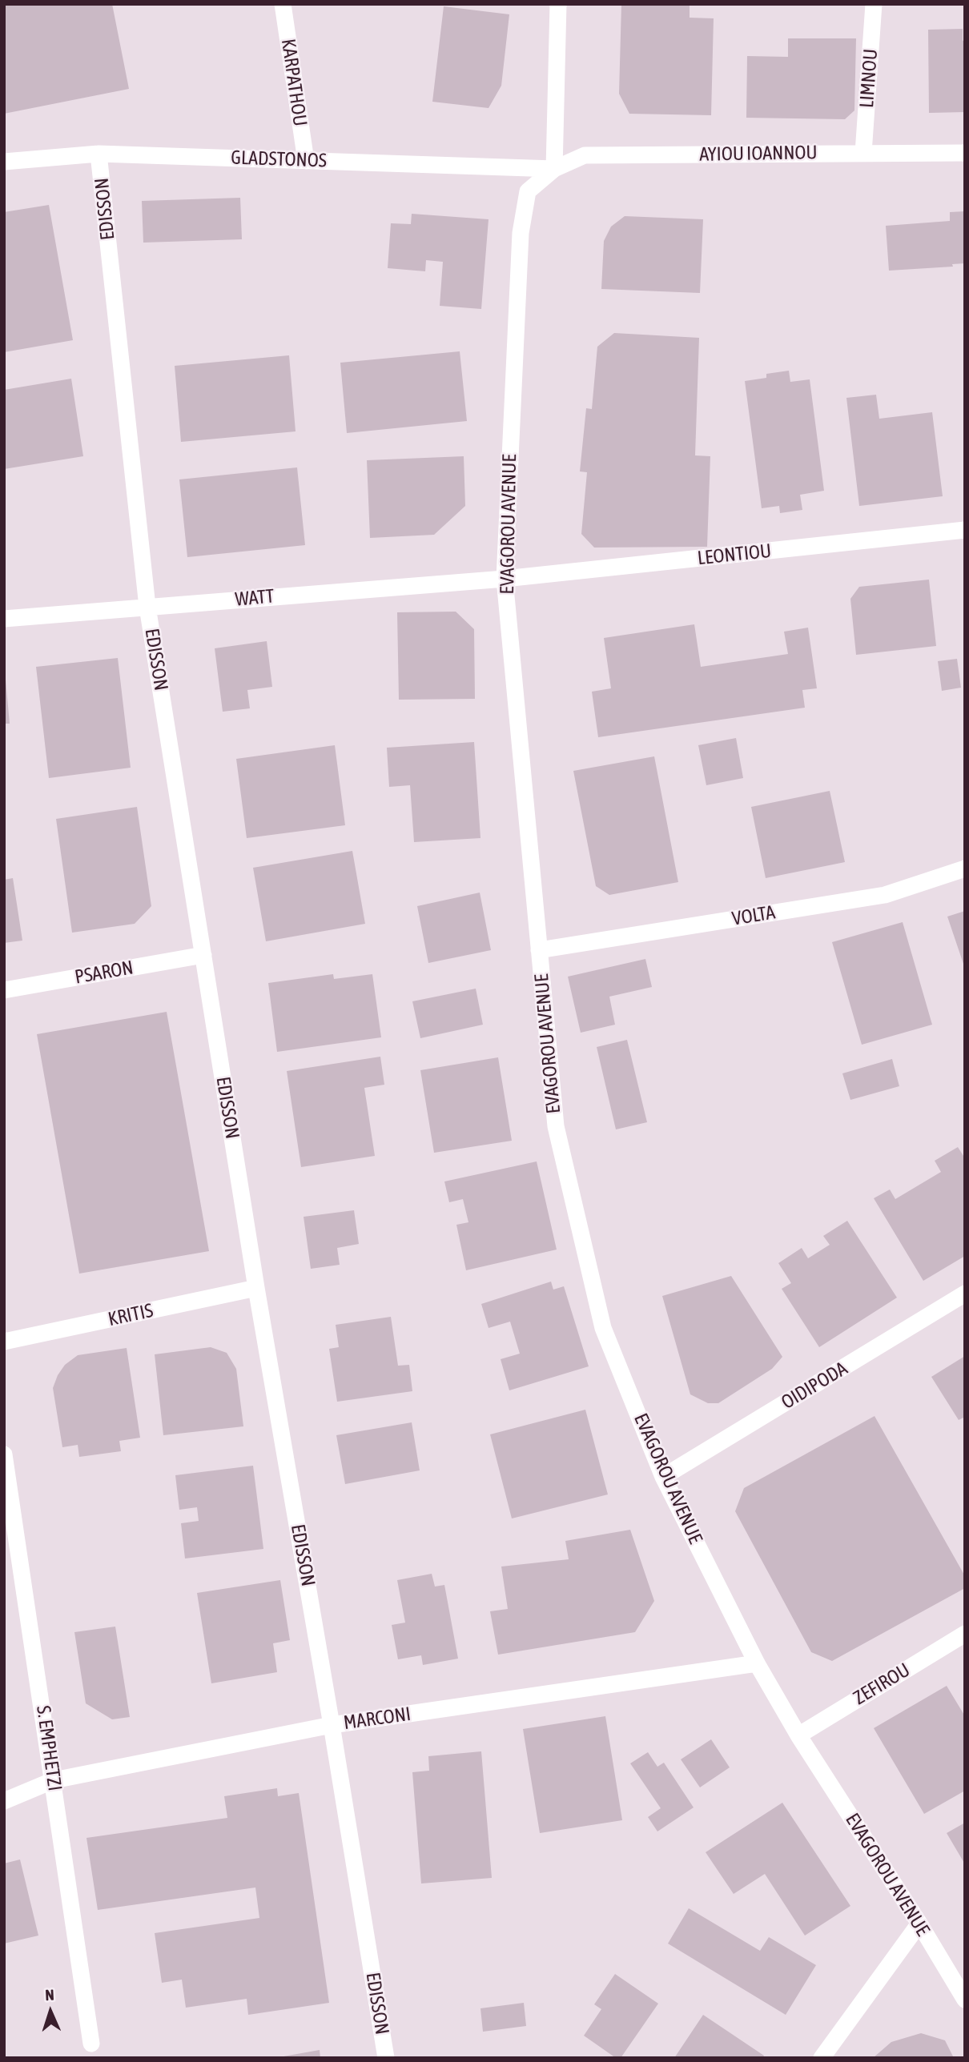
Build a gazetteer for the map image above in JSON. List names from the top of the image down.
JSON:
{
  "streets": {
    "street": [
      "LIMNOU",
      "KARPATHOU",
      "AYIOU IOANNOU",
      "GLADSTONOS",
      "EDISSON",
      "EVAGOROU AVENUE",
      "LEONTIOU",
      "WATT",
      "VOLTA",
      "PSARON",
      "KRITIS",
      "OIDIPODA",
      "ZEFIROU",
      "MARCONI",
      "S. EMPHETZI"
    ]
  },
  "crossings": [
    ["LIMNOU", "AYIOU IOANNOU"],
    ["KARPATHOU", "GLADSTONOS"],
    ["AYIOU IOANNOU", "GLADSTONOS"],
    ["AYIOU IOANNOU", "EVAGOROU AVENUE"],
    ["GLADSTONOS", "EDISSON"],
    ["GLADSTONOS", "EVAGOROU AVENUE"],
    ["EDISSON", "WATT"],
    ["EDISSON", "PSARON"],
    ["EDISSON", "KRITIS"],
    ["EDISSON", "MARCONI"],
    ["EVAGOROU AVENUE", "LEONTIOU"],
    ["EVAGOROU AVENUE", "WATT"],
    ["EVAGOROU AVENUE", "VOLTA"],
    ["EVAGOROU AVENUE", "OIDIPODA"],
    ["EVAGOROU AVENUE", "ZEFIROU"],
    ["EVAGOROU AVENUE", "MARCONI"],
    ["LEONTIOU", "WATT"],
    ["MARCONI", "S. EMPHETZI"]
  ],
  "north": "top"
}
